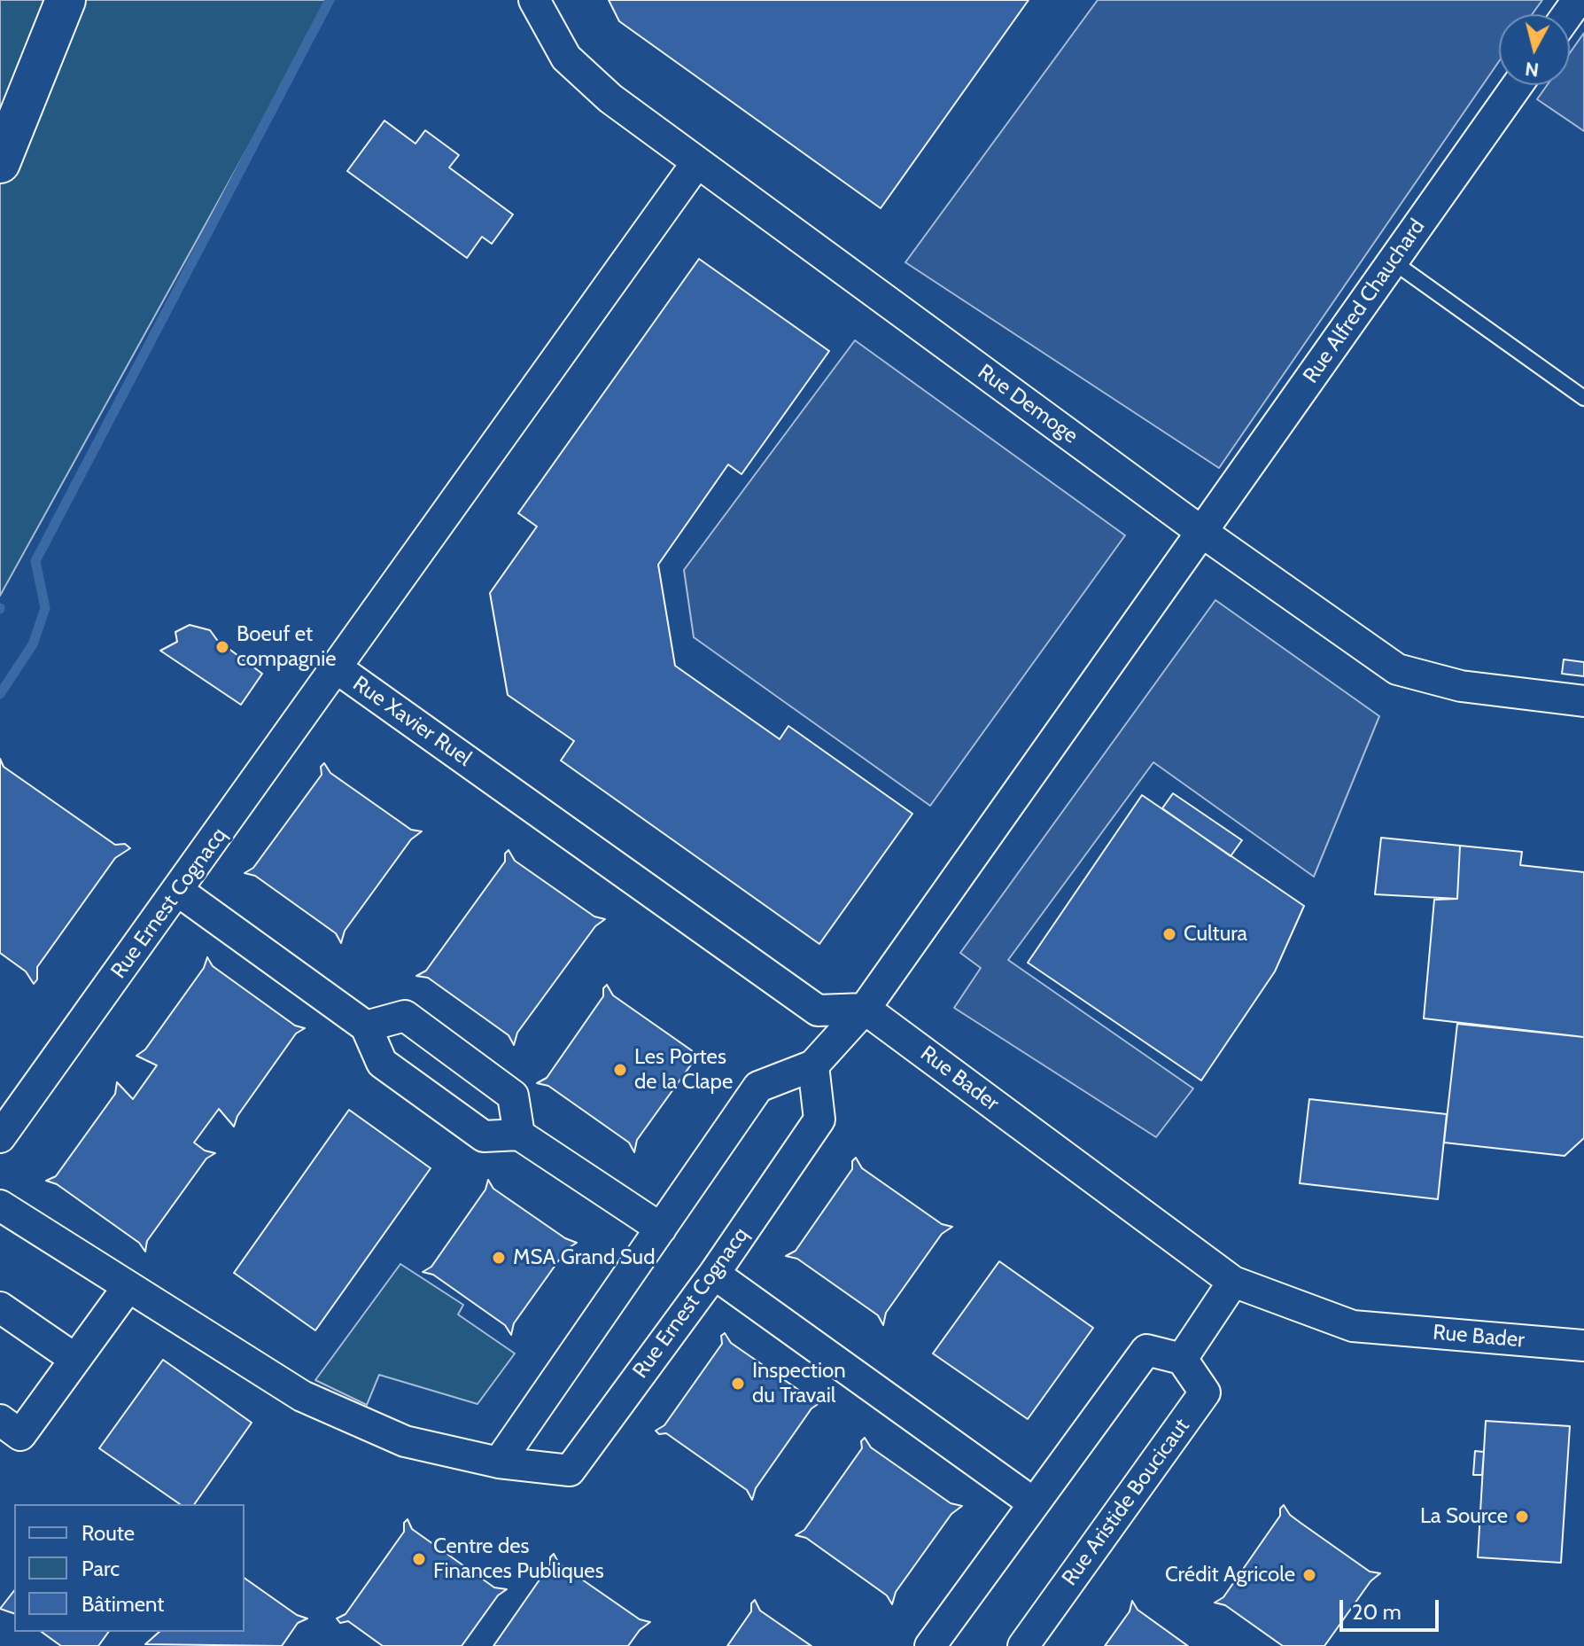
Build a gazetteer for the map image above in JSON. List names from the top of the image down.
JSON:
{
  "streets": {
    "street": [
      "Rue Alfred Chauchard",
      "Rue Demoge",
      "Rue Xavier Ruel",
      "Rue Ernest Cognacq",
      "Rue Bader",
      "Rue Aristide Boucicaut"
    ]
  },
  "crossings": [
    ["Rue Alfred Chauchard", "Rue Demoge"],
    ["Rue Demoge", "Rue Xavier Ruel"],
    ["Rue Xavier Ruel", "Rue Ernest Cognacq"],
    ["Rue Xavier Ruel", "Rue Bader"]
  ],
  "places": [
    "Boeuf et compagnie",
    "Cultura",
    "Les Portes de la Clape",
    "MSA Grand Sud",
    "Inspection du Travail",
    "La Source",
    "Centre des Finances Publiques",
    "Crédit Agricole"
  ],
  "legend": ["Route", "Parc", "Bâtiment"],
  "scale_bar": "20 m",
  "north": "bottom"
}
